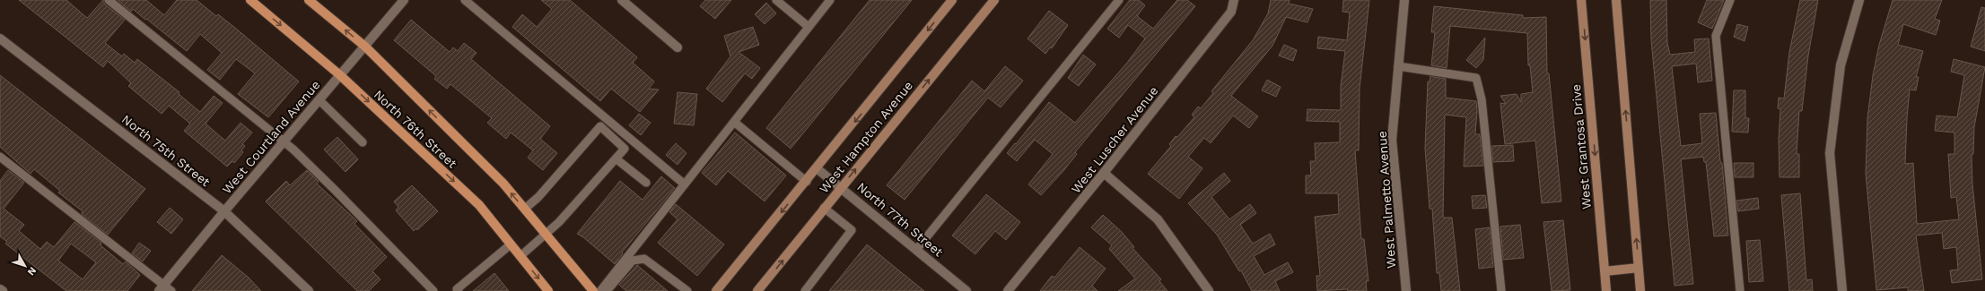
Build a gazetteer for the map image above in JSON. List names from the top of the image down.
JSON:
{
  "streets": {
    "main road": ["North 76th Street", "West Hampton Avenue", "West Grantosa Drive"],
    "street": [
      "West Courtland Avenue",
      "West Luscher Avenue",
      "North 75th Street",
      "West Palmetto Avenue",
      "North 77th Street"
    ]
  },
  "crossings": [
    ["North 76th Street", "West Courtland Avenue"],
    ["West Courtland Avenue", "North 75th Street"],
    ["West Hampton Avenue", "North 77th Street"]
  ],
  "north": "bottom right"
}
